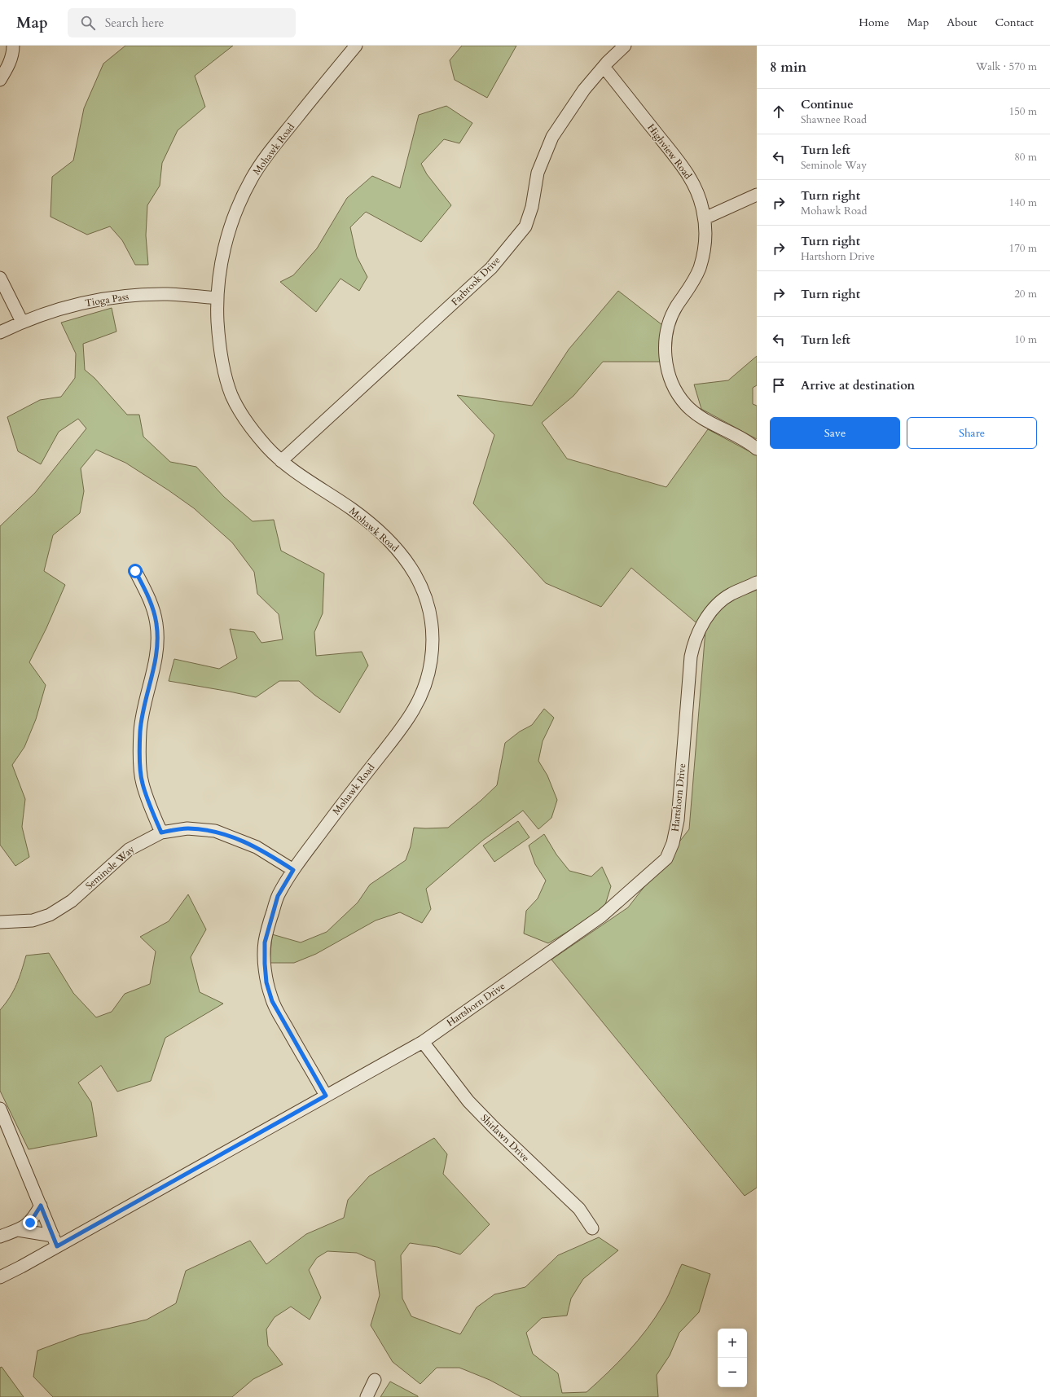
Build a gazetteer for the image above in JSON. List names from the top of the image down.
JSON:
{
  "streets": {
    "street": [
      "Mohawk Road",
      "Highview Road",
      "Farbrook Drive",
      "Tioga Pass",
      "Hartshorn Drive",
      "Seminole Way",
      "Shirlawn Drive"
    ]
  },
  "crossings": [
    ["Mohawk Road", "Farbrook Drive"],
    ["Mohawk Road", "Tioga Pass"],
    ["Mohawk Road", "Hartshorn Drive"],
    ["Mohawk Road", "Seminole Way"],
    ["Highview Road", "Farbrook Drive"],
    ["Hartshorn Drive", "Shirlawn Drive"]
  ],
  "page": {
    "header": "Map",
    "search": "Search here",
    "nav": [
      "Home",
      "Map",
      "About",
      "Contact"
    ],
    "heading": ["8 min", "Walk · 570 m"],
    "list": [
      ["Continue", "Shawnee Road", "150 m"],
      ["Turn left", "Seminole Way", "80 m"],
      ["Turn right", "Mohawk Road", "140 m"],
      ["Turn right", "Hartshorn Drive", "170 m"],
      ["Turn right", "20 m"],
      ["Turn left", "10 m"],
      "Arrive at destination"
    ],
    "buttons": ["Save", "Share"],
    "map_buttons": ["+", "−"]
  }
}
